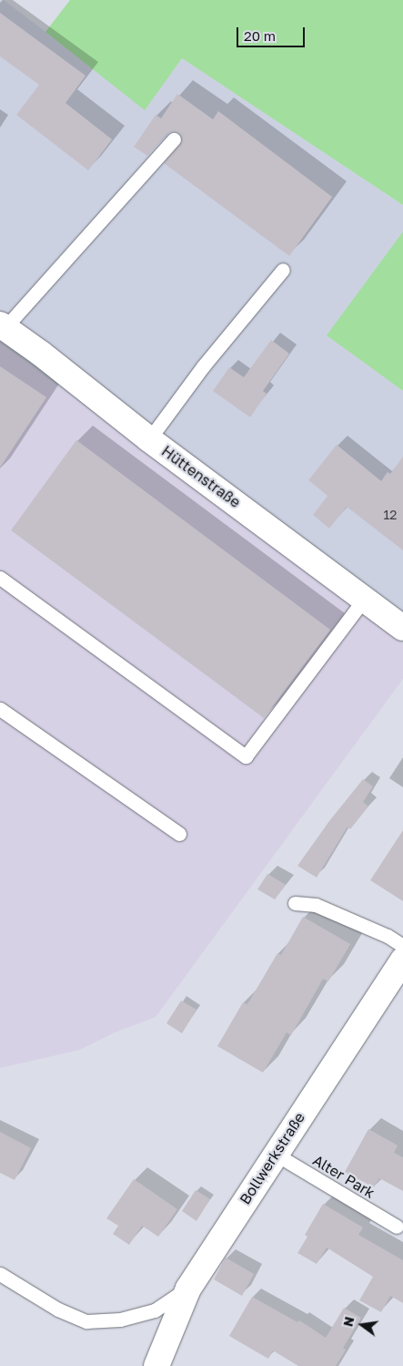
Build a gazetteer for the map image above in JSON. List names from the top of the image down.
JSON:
{
  "streets": {
    "street": ["Hüttenstraße", "Bollwerkstraße"],
    "lane": ["Alter Park"]
  },
  "crossings": [
    ["Bollwerkstraße", "Alter Park"]
  ],
  "house_numbers": ["12"],
  "scale_bar": "20 m",
  "north": "left"
}
